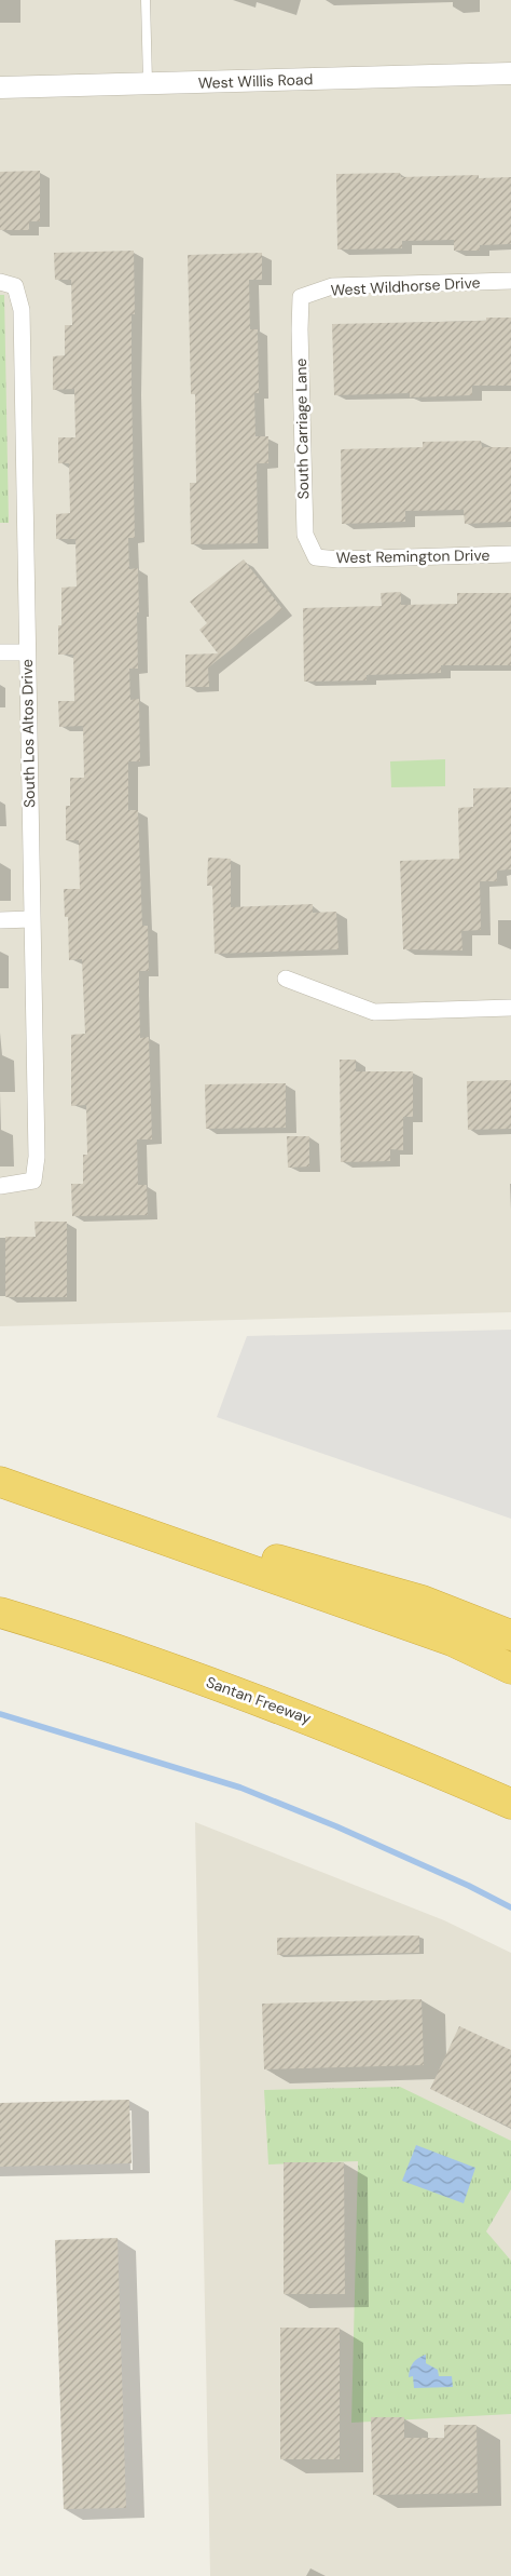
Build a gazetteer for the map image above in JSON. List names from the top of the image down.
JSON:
{
  "streets": {
    "highway": ["Santan Freeway"],
    "street": [
      "West Willis Road",
      "West Wildhorse Drive",
      "South Carriage Lane",
      "West Remington Drive",
      "South Los Altos Drive"
    ]
  },
  "crossings": [
    ["West Wildhorse Drive", "South Carriage Lane"],
    ["South Carriage Lane", "West Remington Drive"]
  ]
}
